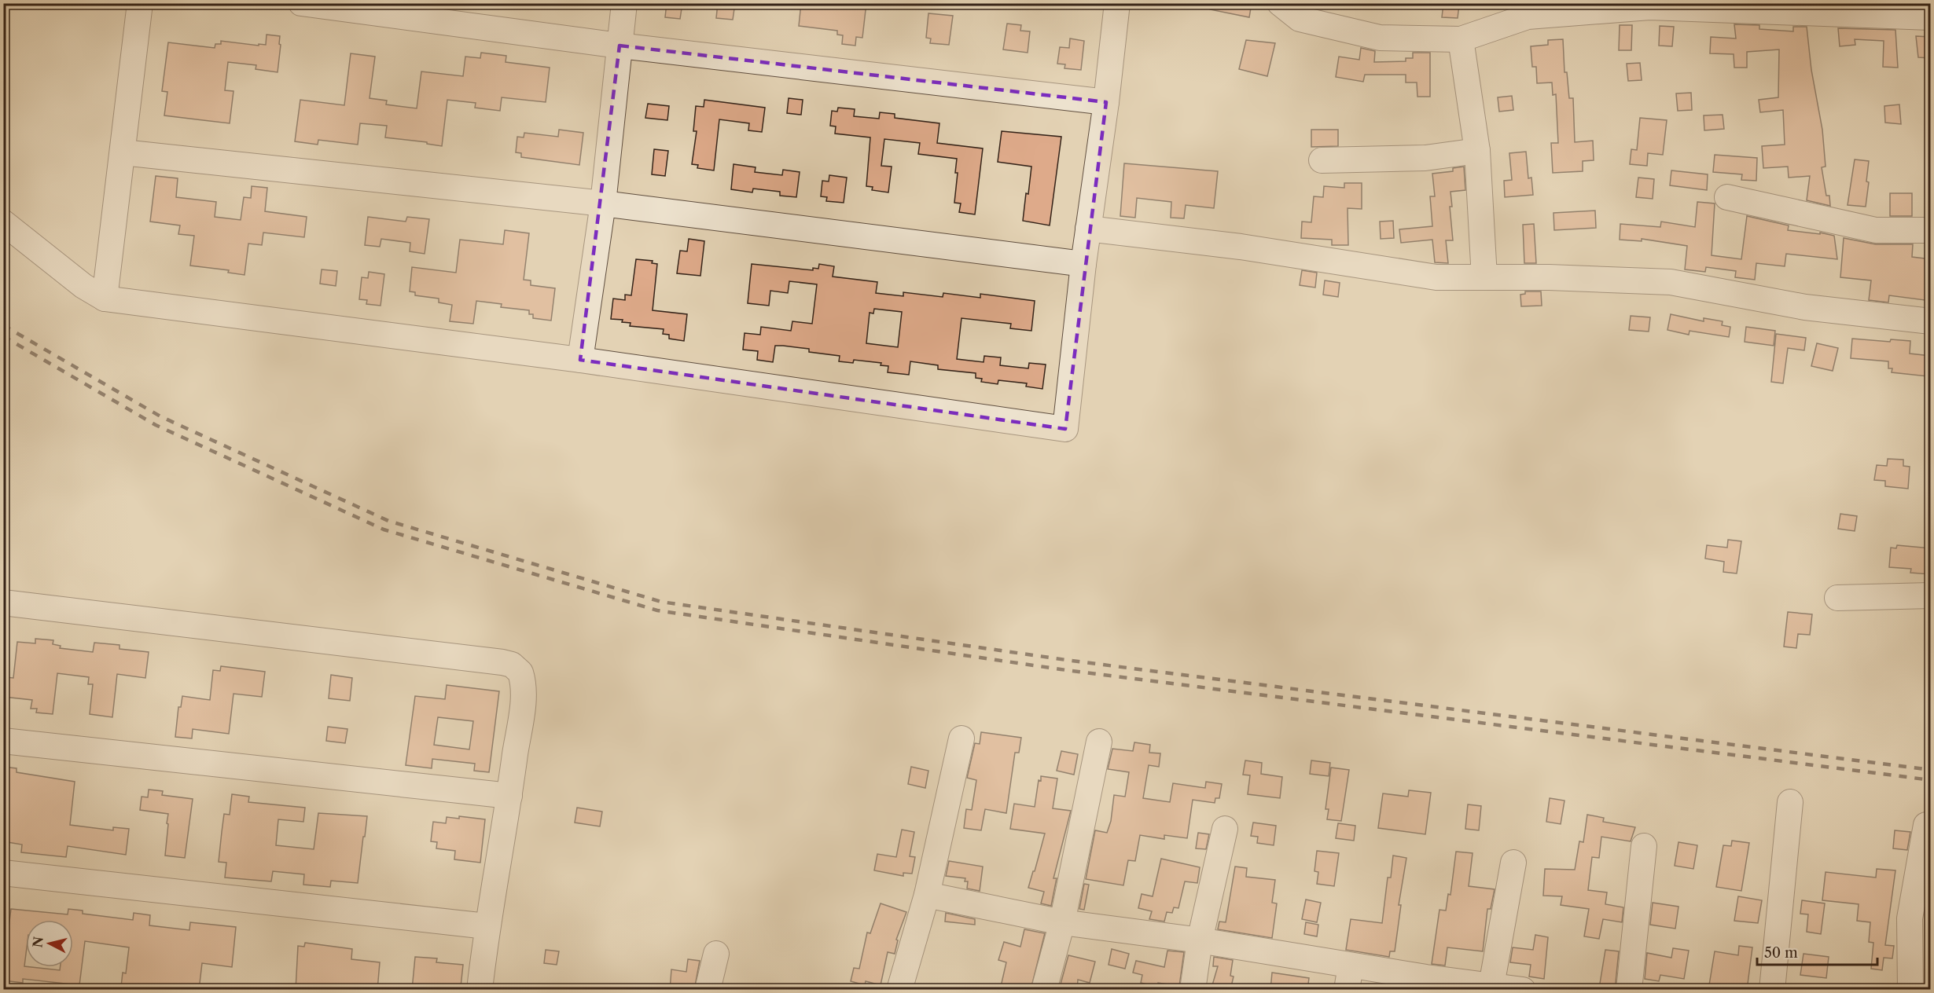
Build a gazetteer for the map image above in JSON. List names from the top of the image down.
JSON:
{
  "scale_bar": "50 m",
  "north": "left"
}
